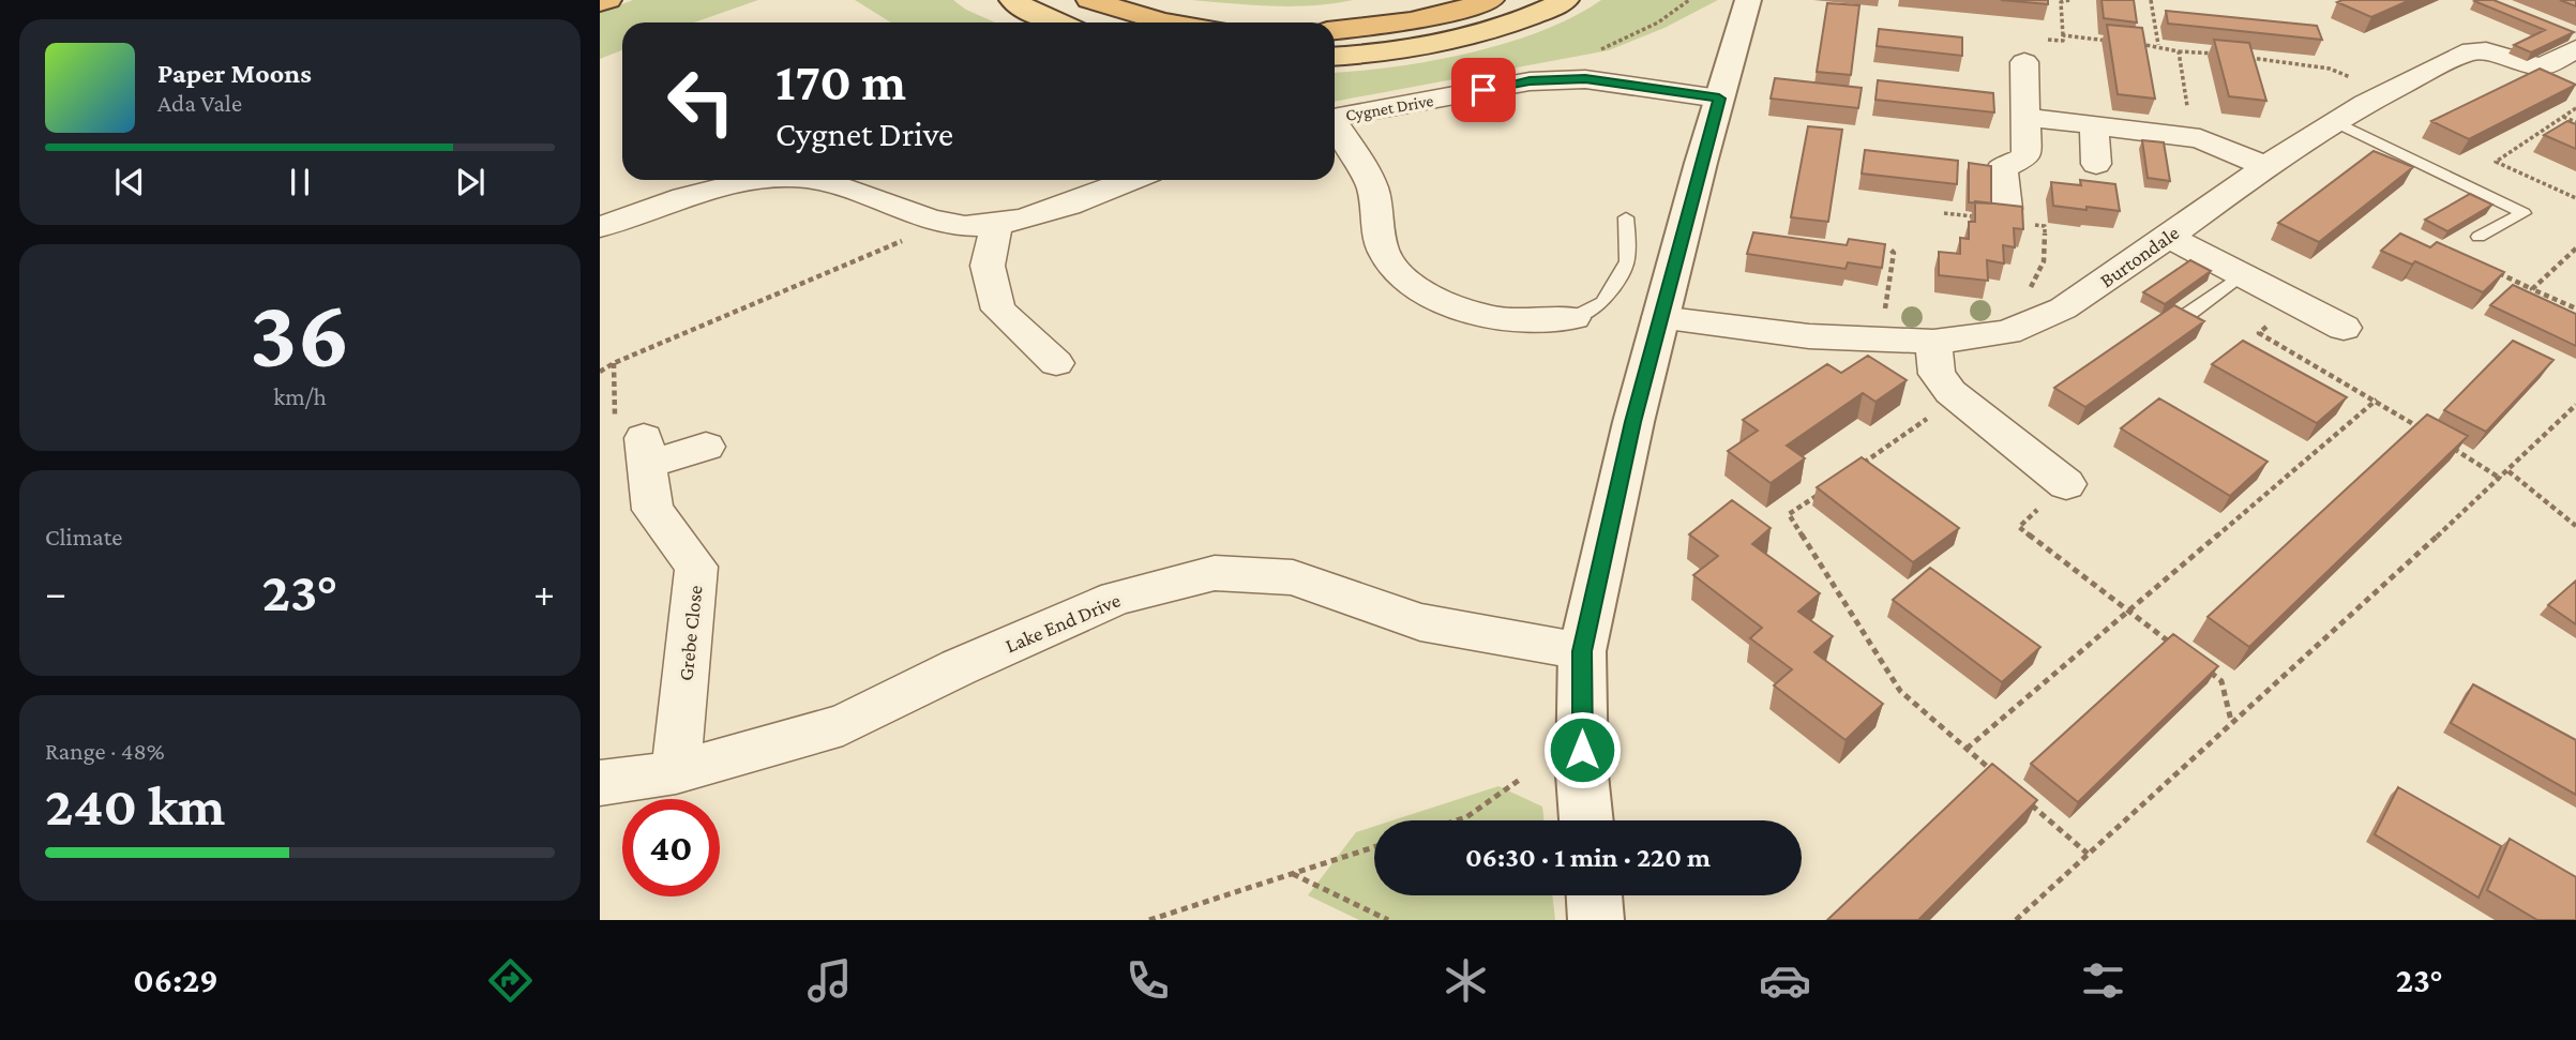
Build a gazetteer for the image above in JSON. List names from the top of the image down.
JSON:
{
  "streets": {
    "street": [
      "Cygnet Drive",
      "Burtondale",
      "Lake End Drive",
      "Grebe Close"
    ]
  },
  "crossings": [
    ["Lake End Drive", "Grebe Close"]
  ],
  "page": {
    "turn": ["170 m", "Cygnet Drive"],
    "song": ["Paper Moons", "Ada Vale"],
    "tile": [
      ["36", "km/h"],
      "Climate",
      ["Range · 48%", "240 km"]
    ],
    "heat": ["−", "23°", "+"],
    "limit": "40",
    "trip": "06:30 · 1 min · 220 m",
    "tabs": ["06:29", "23°"]
  }
}
